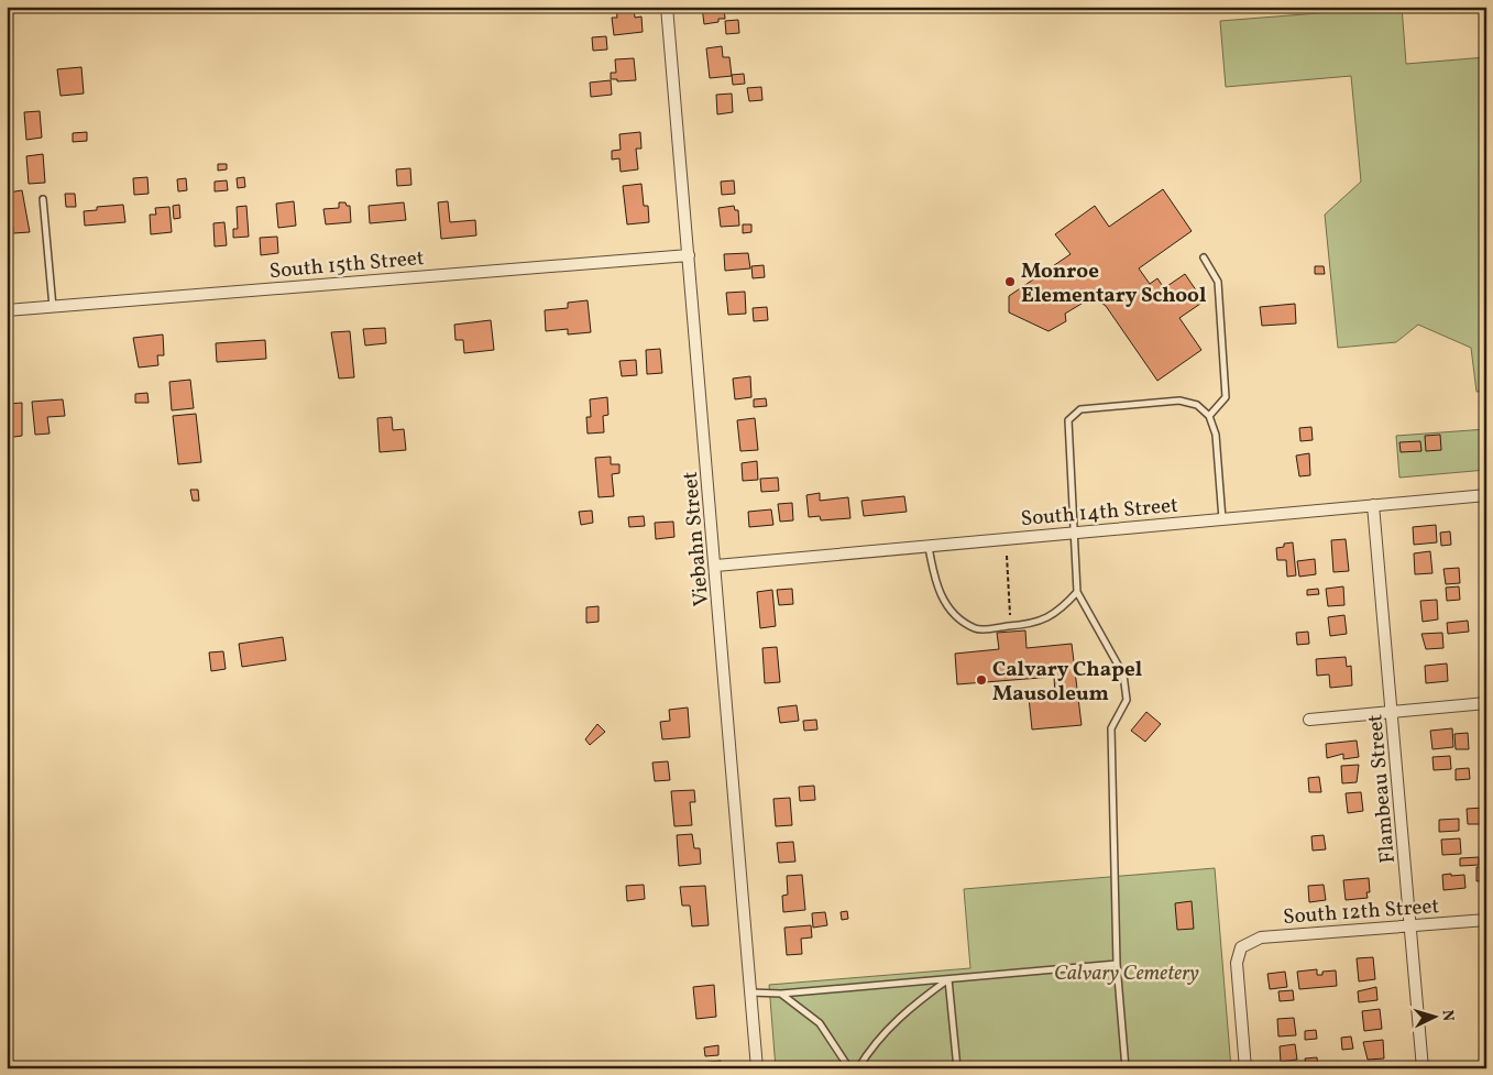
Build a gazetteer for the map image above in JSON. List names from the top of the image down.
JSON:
{
  "streets": {
    "street": [
      "South 15th Street",
      "South 14th Street",
      "Viebahn Street",
      "Flambeau Street",
      "South 12th Street"
    ]
  },
  "crossings": [
    ["South 15th Street", "Viebahn Street"],
    ["South 14th Street", "Viebahn Street"],
    ["South 14th Street", "Flambeau Street"],
    ["Flambeau Street", "South 12th Street"]
  ],
  "parks": ["Calvary Cemetery"],
  "places": ["Monroe Elementary School", "Calvary Chapel Mausoleum"],
  "north": "right"
}
